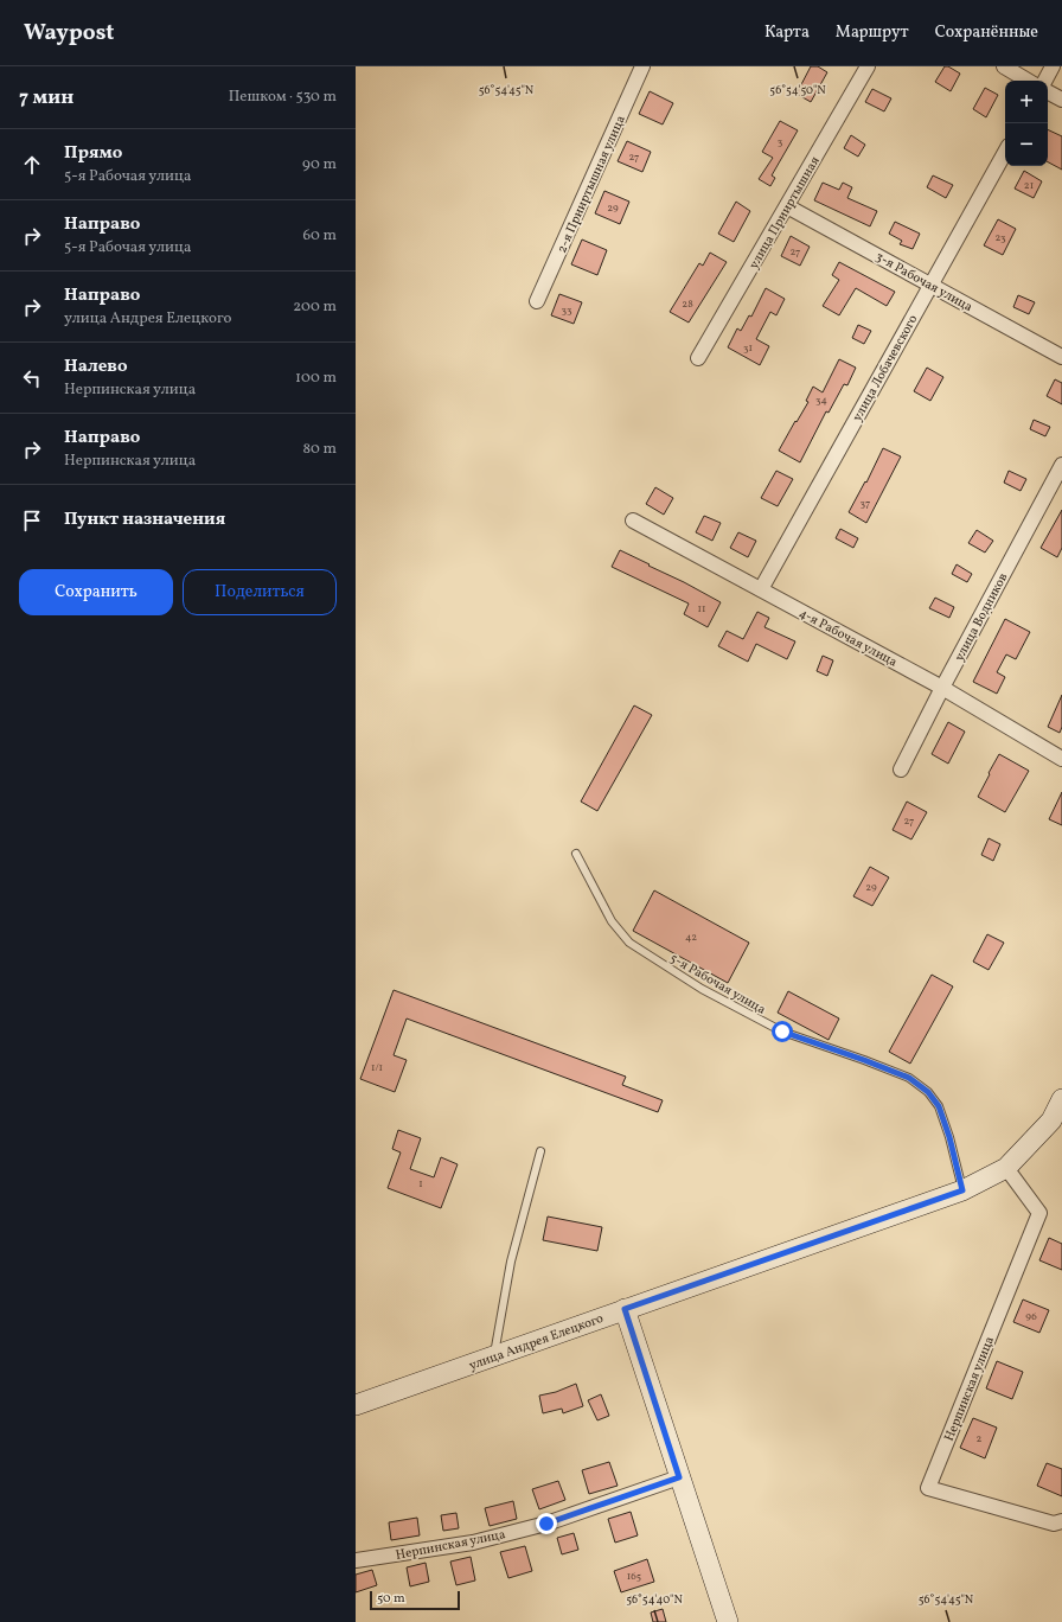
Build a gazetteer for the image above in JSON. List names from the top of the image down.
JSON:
{
  "streets": {
    "main road": ["улица Андрея Елецкого"],
    "street": [
      "2-я Прииртышная улица",
      "улица Прииртышная",
      "3-я Рабочая улица",
      "улица Лобачевского",
      "улица Водников",
      "4-я Рабочая улица",
      "Нерпинская улица"
    ],
    "lane": ["5-я Рабочая улица"]
  },
  "crossings": [
    ["улица Прииртышная", "3-я Рабочая улица"],
    ["3-я Рабочая улица", "улица Лобачевского"],
    ["улица Лобачевского", "4-я Рабочая улица"],
    ["улица Водников", "4-я Рабочая улица"],
    ["5-я Рабочая улица", "улица Андрея Елецкого"],
    ["улица Андрея Елецкого", "Нерпинская улица"]
  ],
  "house_numbers": [
    "3",
    "27",
    "21",
    "29",
    "23",
    "27",
    "28",
    "33",
    "31",
    "34",
    "37",
    "11",
    "27",
    "29",
    "42",
    "1/1",
    "1",
    "96",
    "2",
    "165"
  ],
  "scale_bar": "50 m",
  "page": {
    "header": "Waypost",
    "nav": ["Карта", "Маршрут", "Сохранённые"],
    "heading": ["7 мин", "Пешком · 530 m"],
    "map_buttons": ["+", "−"],
    "list": [
      ["Прямо", "5-я Рабочая улица", "90 m"],
      ["Направо", "5-я Рабочая улица", "60 m"],
      ["Направо", "улица Андрея Елецкого", "200 m"],
      ["Налево", "Нерпинская улица", "100 m"],
      ["Направо", "Нерпинская улица", "80 m"],
      "Пункт назначения"
    ],
    "buttons": ["Сохранить", "Поделиться"],
    "scale": "50 m"
  },
  "coordinates": ["56°54'45\"N", "56°54'50\"N", "56°54'40\"N"]
}
